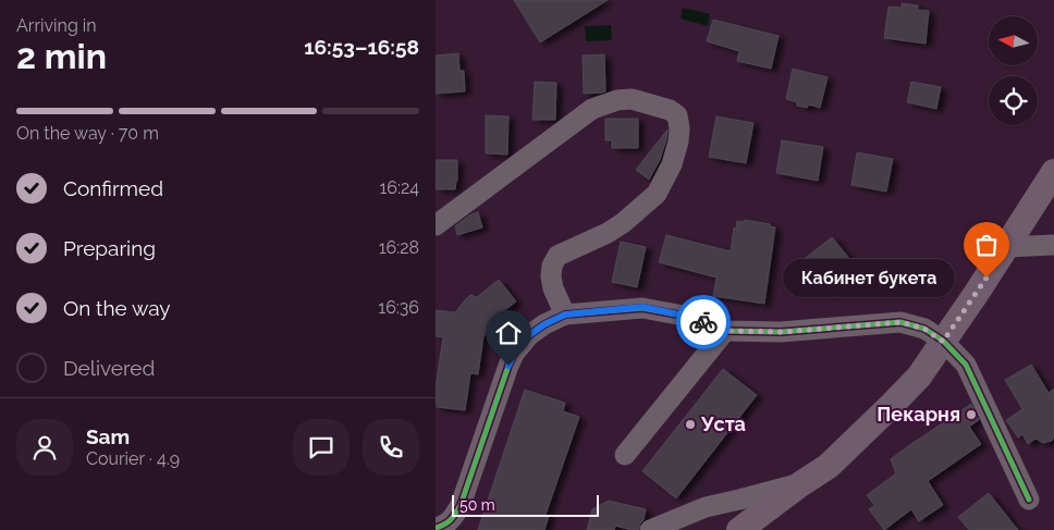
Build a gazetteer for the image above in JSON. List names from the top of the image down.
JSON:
{
  "places": ["Кабинет букета", "Пекарня", "Уста"],
  "scale_bar": "50 m",
  "north": "left",
  "page": {
    "heading": ["2 min", "Arriving in", "16:53–16:58"],
    "panel": ["Sam", "Courier · 4.9"],
    "bar": "On the way · 70 m",
    "list": [
      ["Confirmed", "16:24"],
      ["Preparing", "16:28"],
      ["On the way", "16:36"],
      "Delivered"
    ],
    "bubble": "Кабинет букета",
    "scale": "50 m"
  }
}
